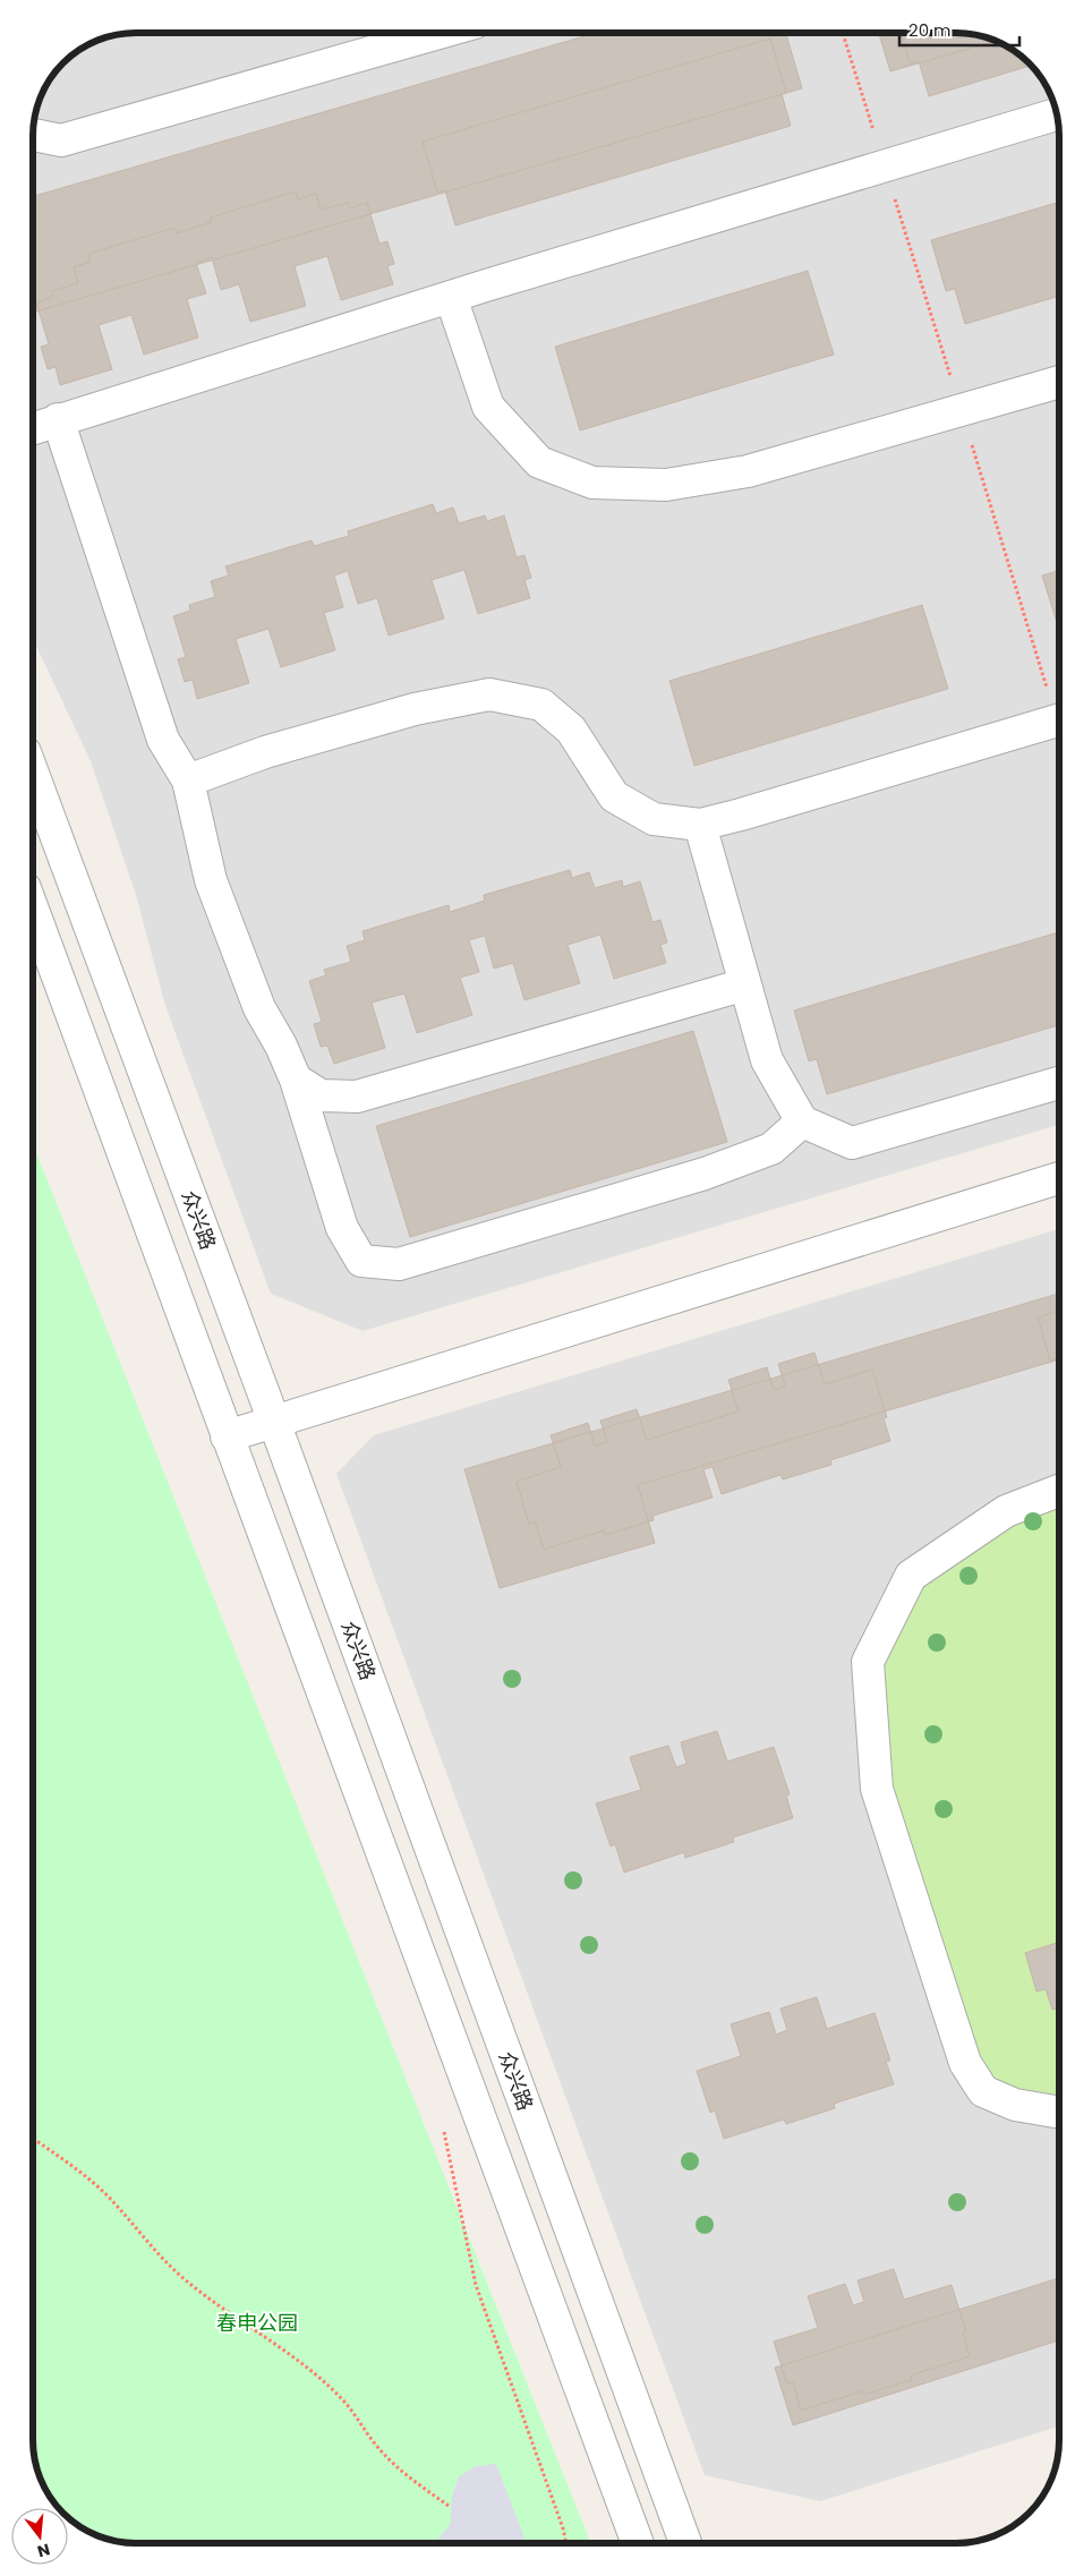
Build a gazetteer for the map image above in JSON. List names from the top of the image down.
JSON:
{
  "streets": {
    "street": ["众兴路"]
  },
  "parks": ["春申公园"],
  "scale_bar": "20 m",
  "north": "bottom"
}
